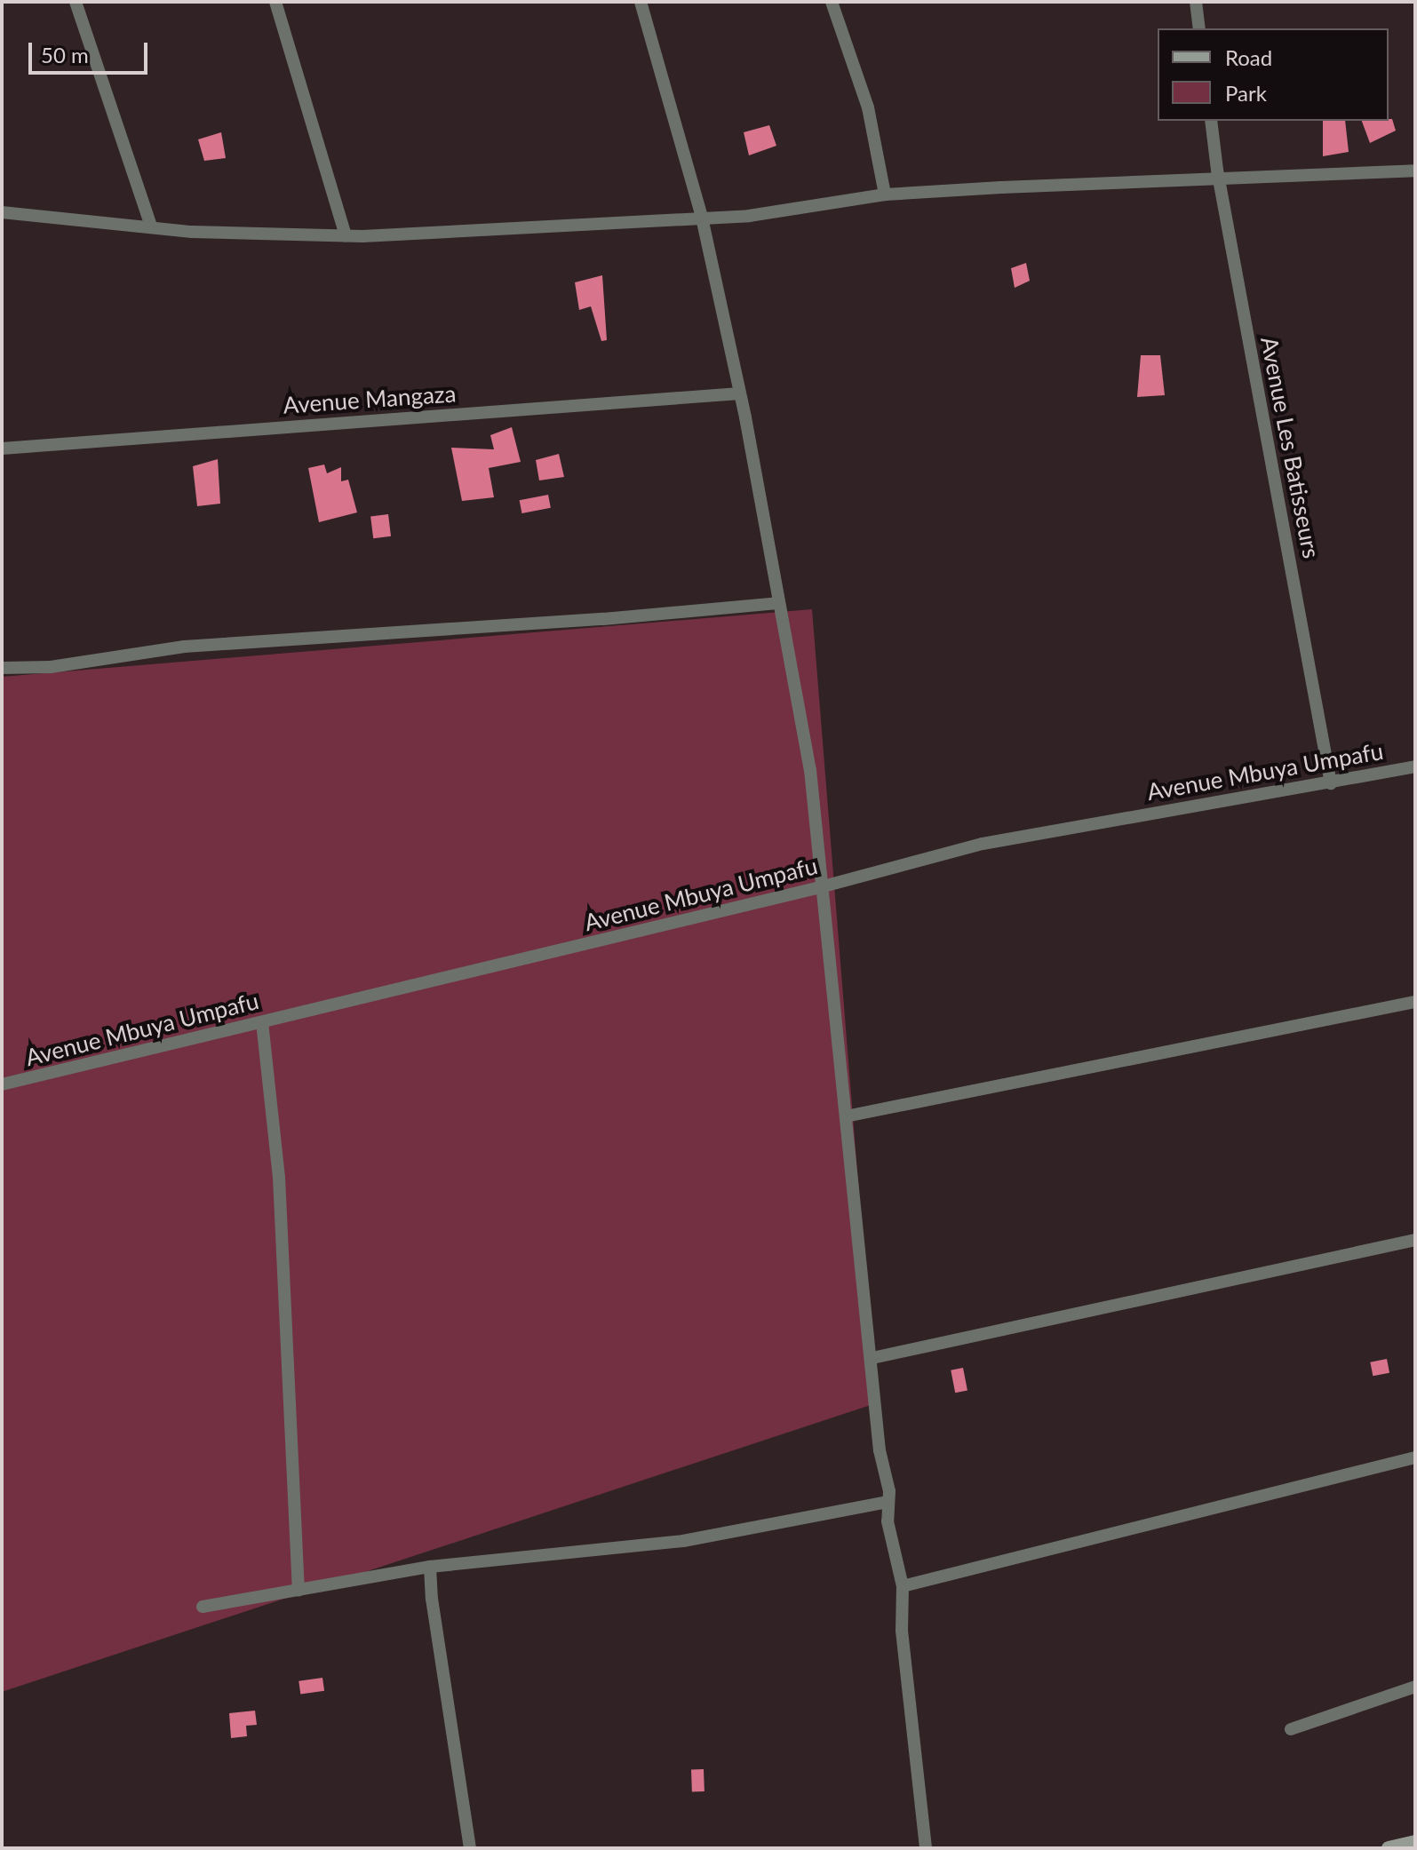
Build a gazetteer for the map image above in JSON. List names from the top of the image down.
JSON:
{
  "streets": {
    "street": ["Avenue Mangaza", "Avenue Les Batisseurs", "Avenue Mbuya Umpafu"]
  },
  "crossings": [
    ["Avenue Les Batisseurs", "Avenue Mbuya Umpafu"]
  ],
  "legend": ["Road", "Park"],
  "scale_bar": "50 m"
}
